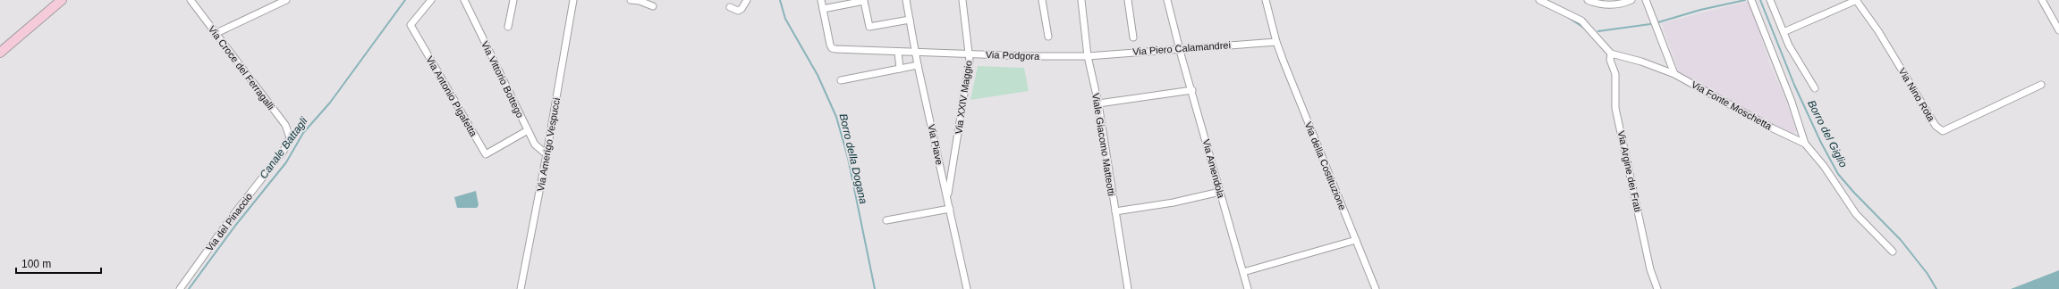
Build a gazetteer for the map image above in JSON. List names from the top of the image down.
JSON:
{
  "streets": {
    "street": [
      "Via Piero Calamandrei",
      "Via Podgora",
      "Via Croce del Ferragalli",
      "Via Vittorio Bottego",
      "Via Nino Rota",
      "Via Antonio Pigafetta",
      "Via XXIV Maggio",
      "Via Fonte Moschetta",
      "Via Amerigo Vespucci",
      "Via Piave",
      "Viale Giacomo Matteotti",
      "Via della Costituzione",
      "Via Amendola",
      "Via Argine dei Frati",
      "Via del Pinaccio"
    ]
  },
  "crossings": [
    ["Via Piero Calamandrei", "Via Podgora"],
    ["Via Piero Calamandrei", "Viale Giacomo Matteotti"],
    ["Via Piero Calamandrei", "Via della Costituzione"],
    ["Via Piero Calamandrei", "Via Amendola"],
    ["Via Podgora", "Via XXIV Maggio"],
    ["Via Podgora", "Via Piave"],
    ["Via Podgora", "Viale Giacomo Matteotti"],
    ["Via Croce del Ferragalli", "Via del Pinaccio"],
    ["Via Vittorio Bottego", "Via Antonio Pigafetta"],
    ["Via Vittorio Bottego", "Via Amerigo Vespucci"],
    ["Via XXIV Maggio", "Via Piave"],
    ["Via Fonte Moschetta", "Via Argine dei Frati"]
  ],
  "water": ["Borro del Giglio", "Canale Battagli", "Borro della Dogana"],
  "scale_bar": "100 m"
}
